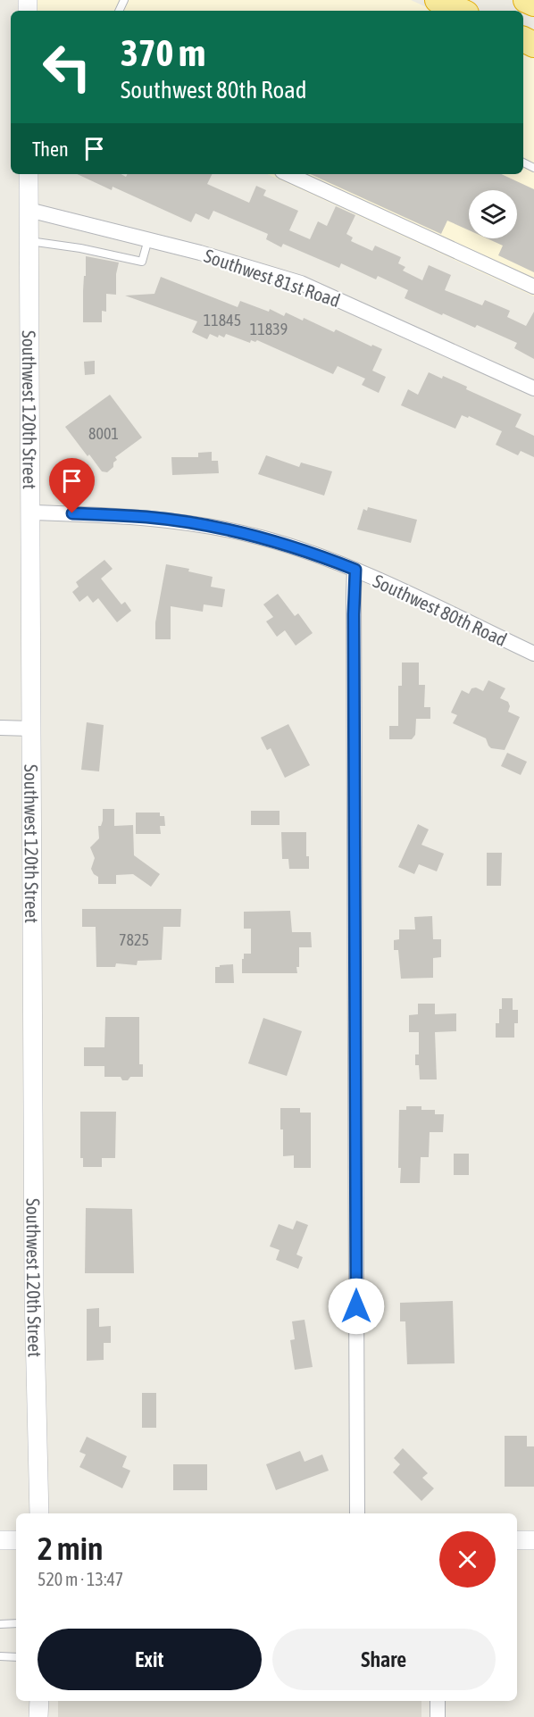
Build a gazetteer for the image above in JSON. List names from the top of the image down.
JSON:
{
  "streets": {
    "street": ["Southwest 81st Road", "Southwest 120th Street", "Southwest 80th Road"]
  },
  "crossings": [
    ["Southwest 81st Road", "Southwest 120th Street"],
    ["Southwest 120th Street", "Southwest 80th Road"]
  ],
  "house_numbers": [
    "11845",
    "11839",
    "8001",
    "7825"
  ],
  "page": {
    "turn": ["370 m", "Southwest 80th Road"],
    "then": "Then",
    "heading": ["2 min", "520 m · 13:47"],
    "buttons": ["Exit", "Share"]
  }
}
